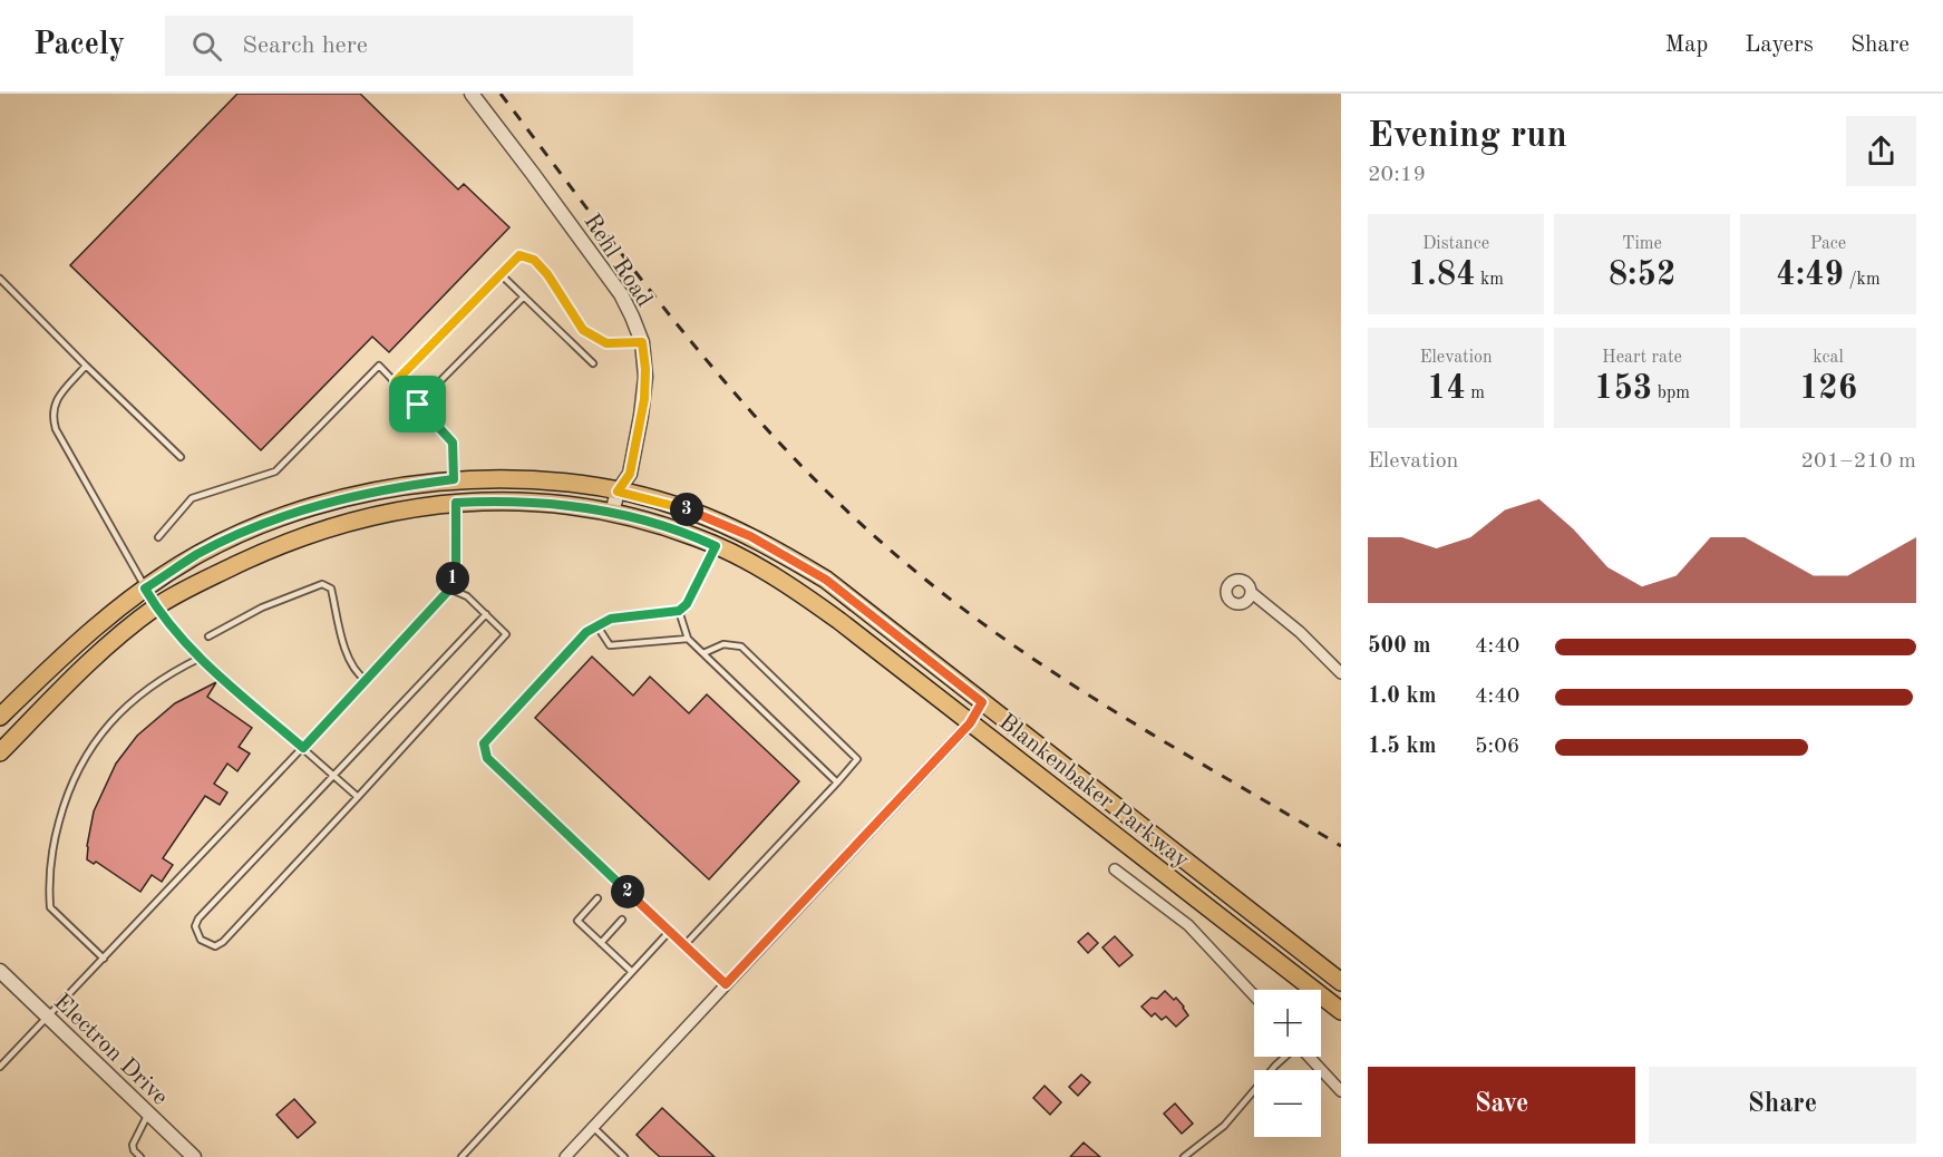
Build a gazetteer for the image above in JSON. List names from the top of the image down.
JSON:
{
  "streets": {
    "main road": ["Blankenbaker Parkway"],
    "street": ["Rehl Road", "Electron Drive"]
  },
  "crossings": [
    ["Rehl Road", "Blankenbaker Parkway"]
  ],
  "page": {
    "header": "Pacely",
    "search": "Search here",
    "nav": ["Map", "Layers", "Share"],
    "heading": ["Evening run", "20:19"],
    "stats": [
      ["Distance", "1.84 km"],
      ["Time", "8:52"],
      ["Pace", "4:49 /km"],
      ["Elevation", "14 m"],
      ["Heart rate", "153 bpm"],
      ["kcal", "126"]
    ],
    "chart": ["Elevation", "201–210 m"],
    "pins": ["3", "1", "2"],
    "list": [
      {
        "name": "500 m",
        "note": "4:40"
      },
      {
        "name": "1.0 km",
        "note": "4:40"
      },
      {
        "name": "1.5 km",
        "note": "5:06"
      }
    ],
    "map_buttons": ["+", "−"],
    "buttons": ["Save", "Share"]
  }
}
